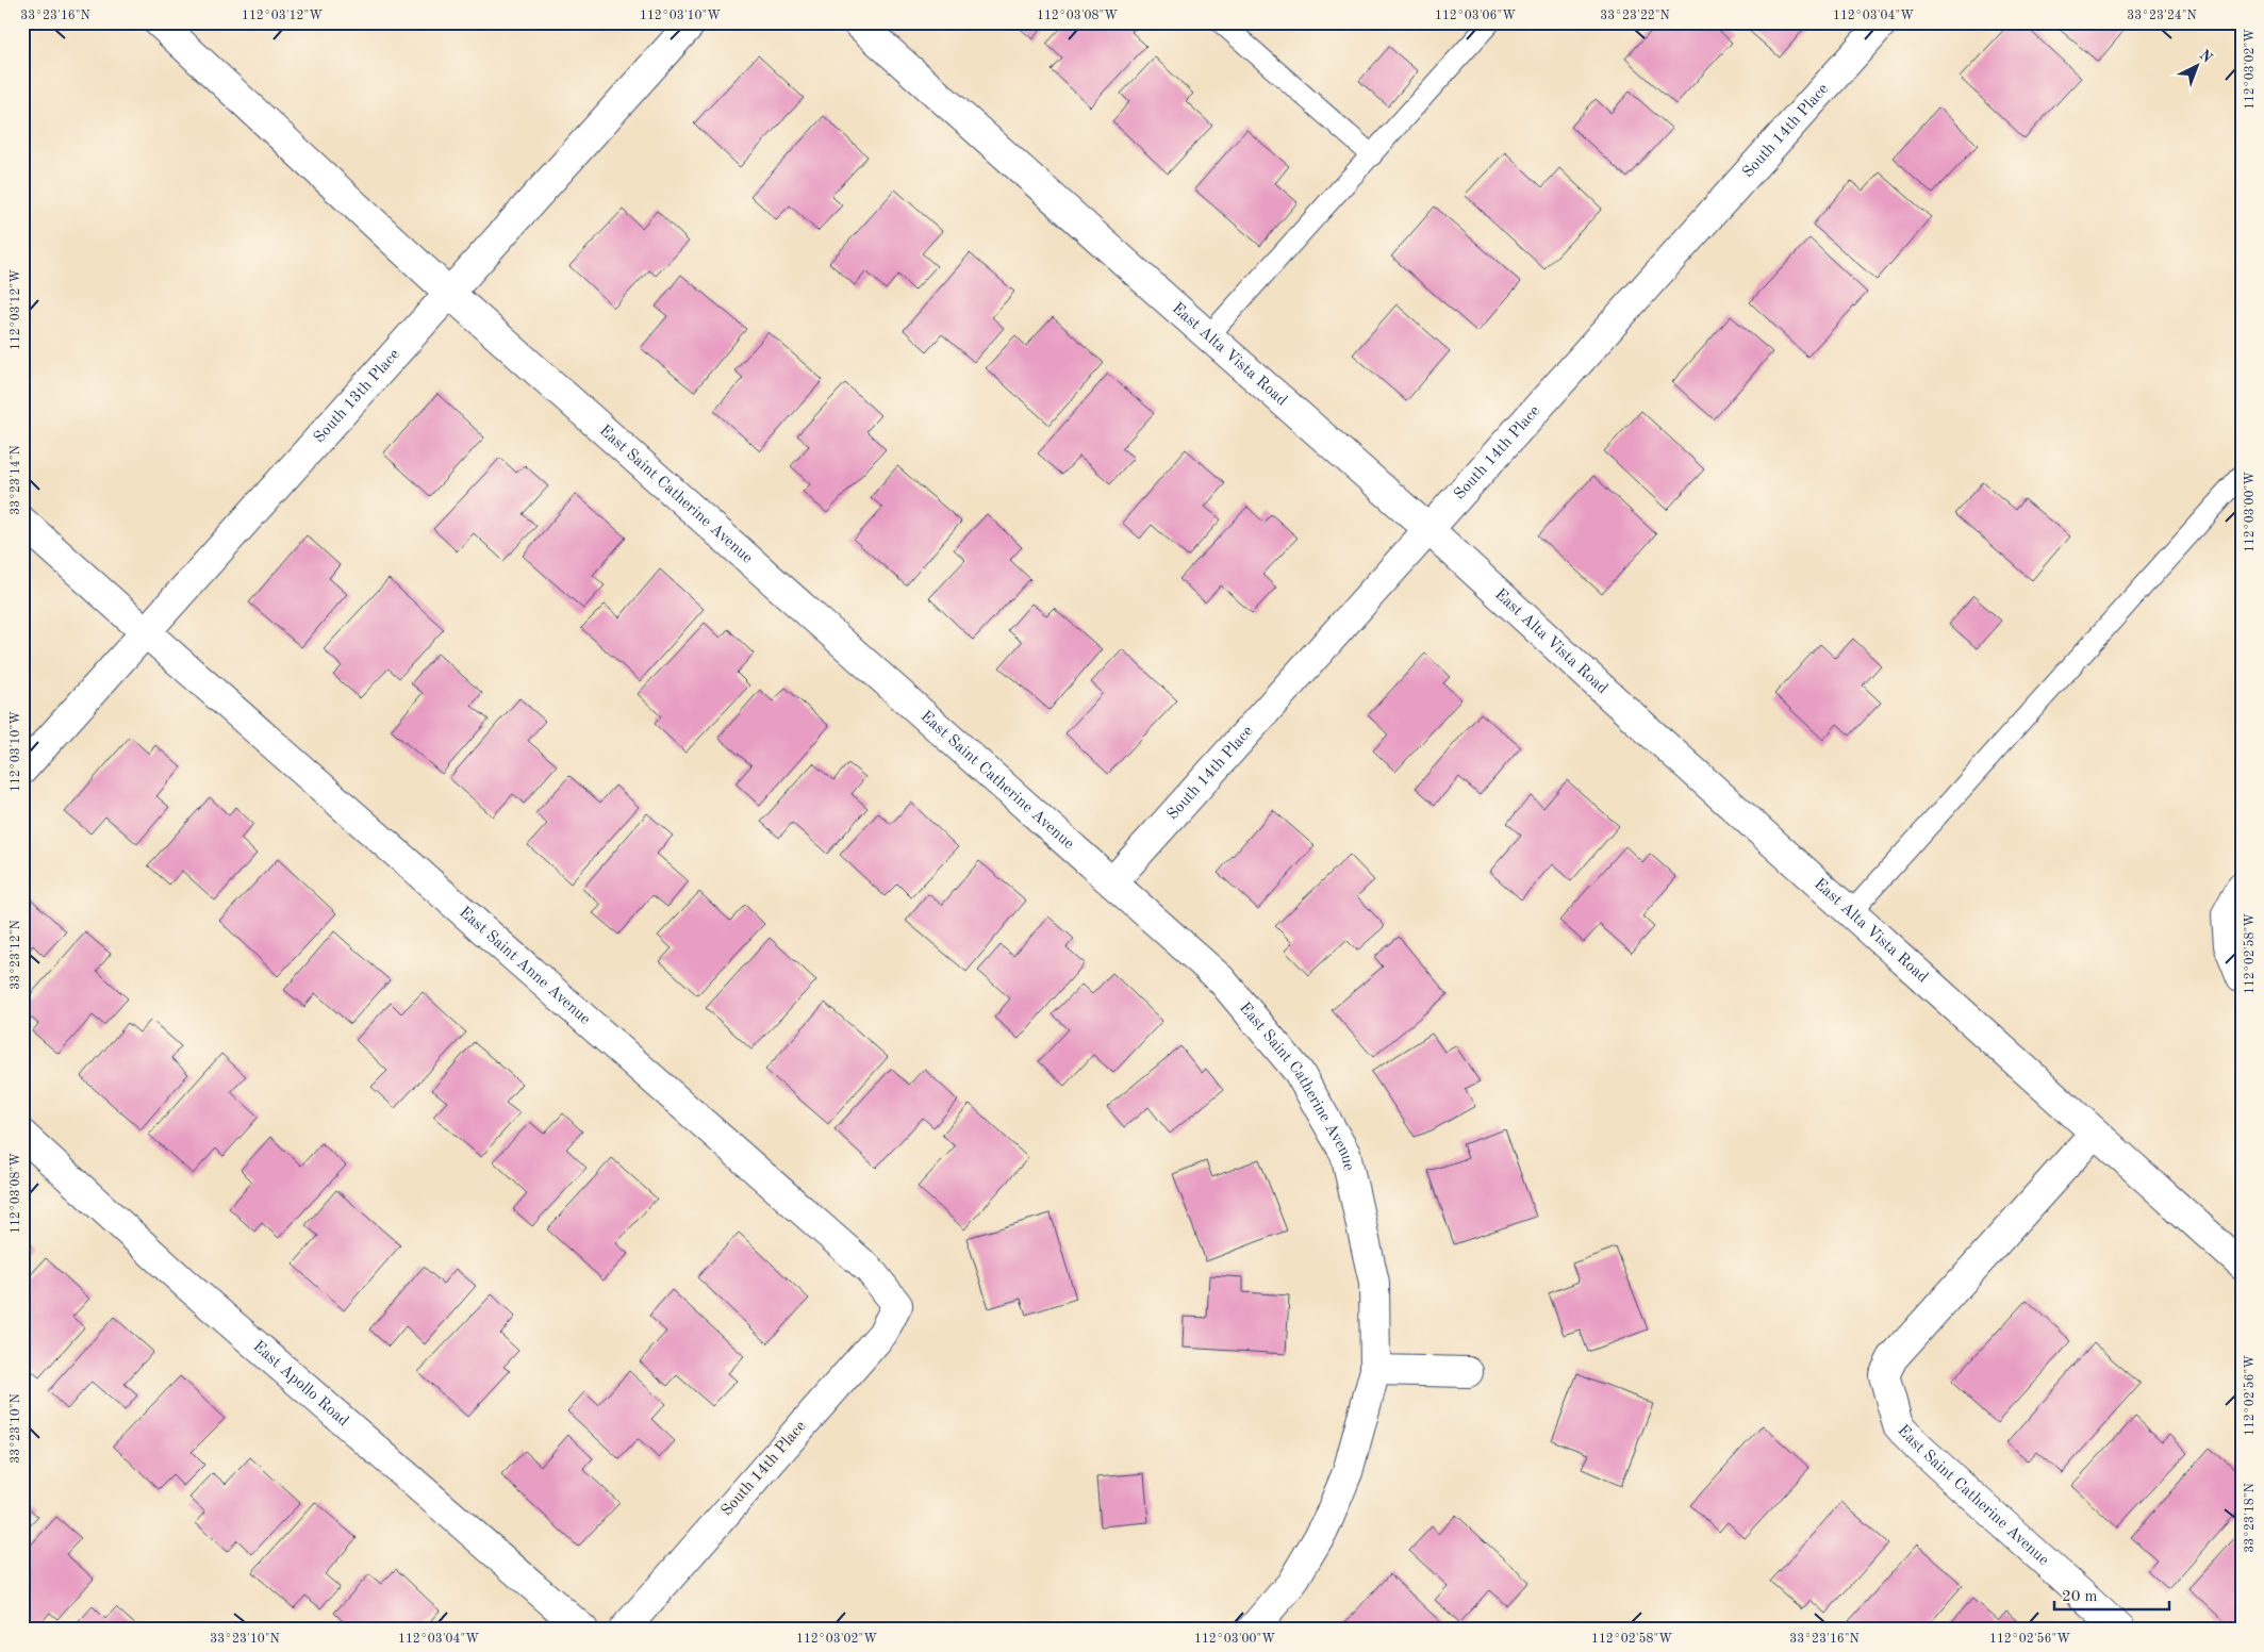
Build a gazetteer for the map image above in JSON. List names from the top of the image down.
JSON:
{
  "streets": {
    "street": [
      "South 14th Place",
      "East Alta Vista Road",
      "South 13th Place",
      "East Saint Catherine Avenue",
      "East Saint Anne Avenue",
      "East Apollo Road"
    ]
  },
  "crossings": [
    ["South 14th Place", "East Alta Vista Road"],
    ["South 14th Place", "East Saint Catherine Avenue"],
    ["South 14th Place", "East Saint Anne Avenue"],
    ["East Alta Vista Road", "East Saint Catherine Avenue"],
    ["South 13th Place", "East Saint Catherine Avenue"],
    ["South 13th Place", "East Saint Anne Avenue"]
  ],
  "scale_bar": "20 m",
  "north": "top right",
  "coordinates": [
    "33°23'16\"N",
    "112°03'12\"W",
    "112°03'10\"W",
    "112°03'08\"W",
    "112°03'06\"W",
    "33°23'22\"N",
    "112°03'04\"W",
    "33°23'24\"N",
    "112°03'02\"W",
    "33°23'14\"N",
    "112°03'00\"W",
    "112°02'58\"W",
    "33°23'12\"N",
    "112°02'56\"W",
    "33°23'10\"N",
    "33°23'18\"N"
  ]
}
